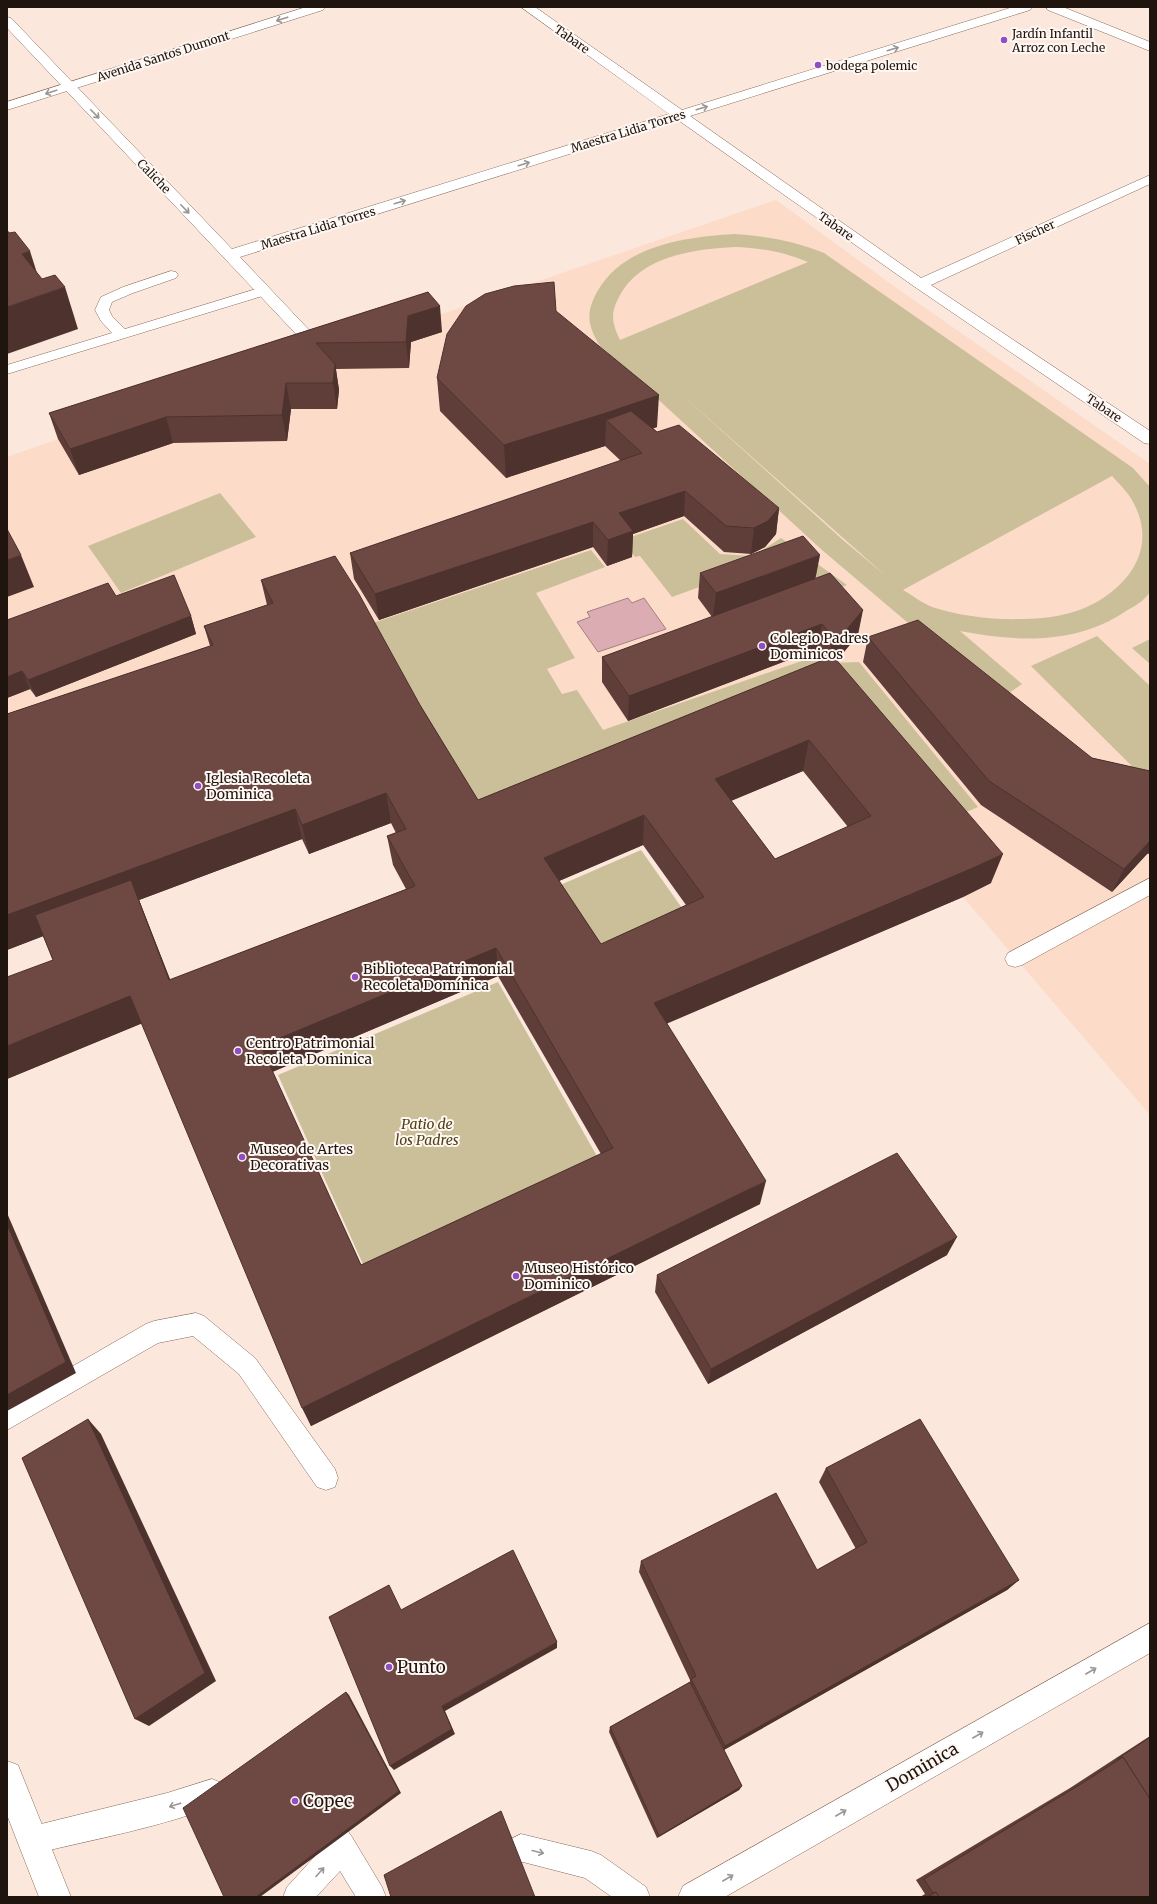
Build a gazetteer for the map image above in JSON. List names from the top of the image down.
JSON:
{
  "streets": {
    "street": [
      "Tabare",
      "Avenida Santos Dumont",
      "Maestra Lidia Torres",
      "Caliche",
      "Fischer",
      "Dominica"
    ]
  },
  "crossings": [
    ["Tabare", "Maestra Lidia Torres"],
    ["Tabare", "Fischer"],
    ["Avenida Santos Dumont", "Caliche"],
    ["Maestra Lidia Torres", "Caliche"]
  ],
  "one_way": [
    "Avenida Santos Dumont",
    "Maestra Lidia Torres",
    "Caliche",
    "Dominica"
  ],
  "parks": ["Patio de los Padres"],
  "places": [
    "Jardín Infantil Arroz con Leche",
    "bodega polemic",
    "Colegio Padres Dominicos",
    "Iglesia Recoleta Dominica",
    "Biblioteca Patrimonial Recoleta Domínica",
    "Centro Patrimonial Recoleta Dominica",
    "Museo de Artes Decorativas",
    "Museo Histórico Dominico",
    "Punto",
    "Copec"
  ]
}
